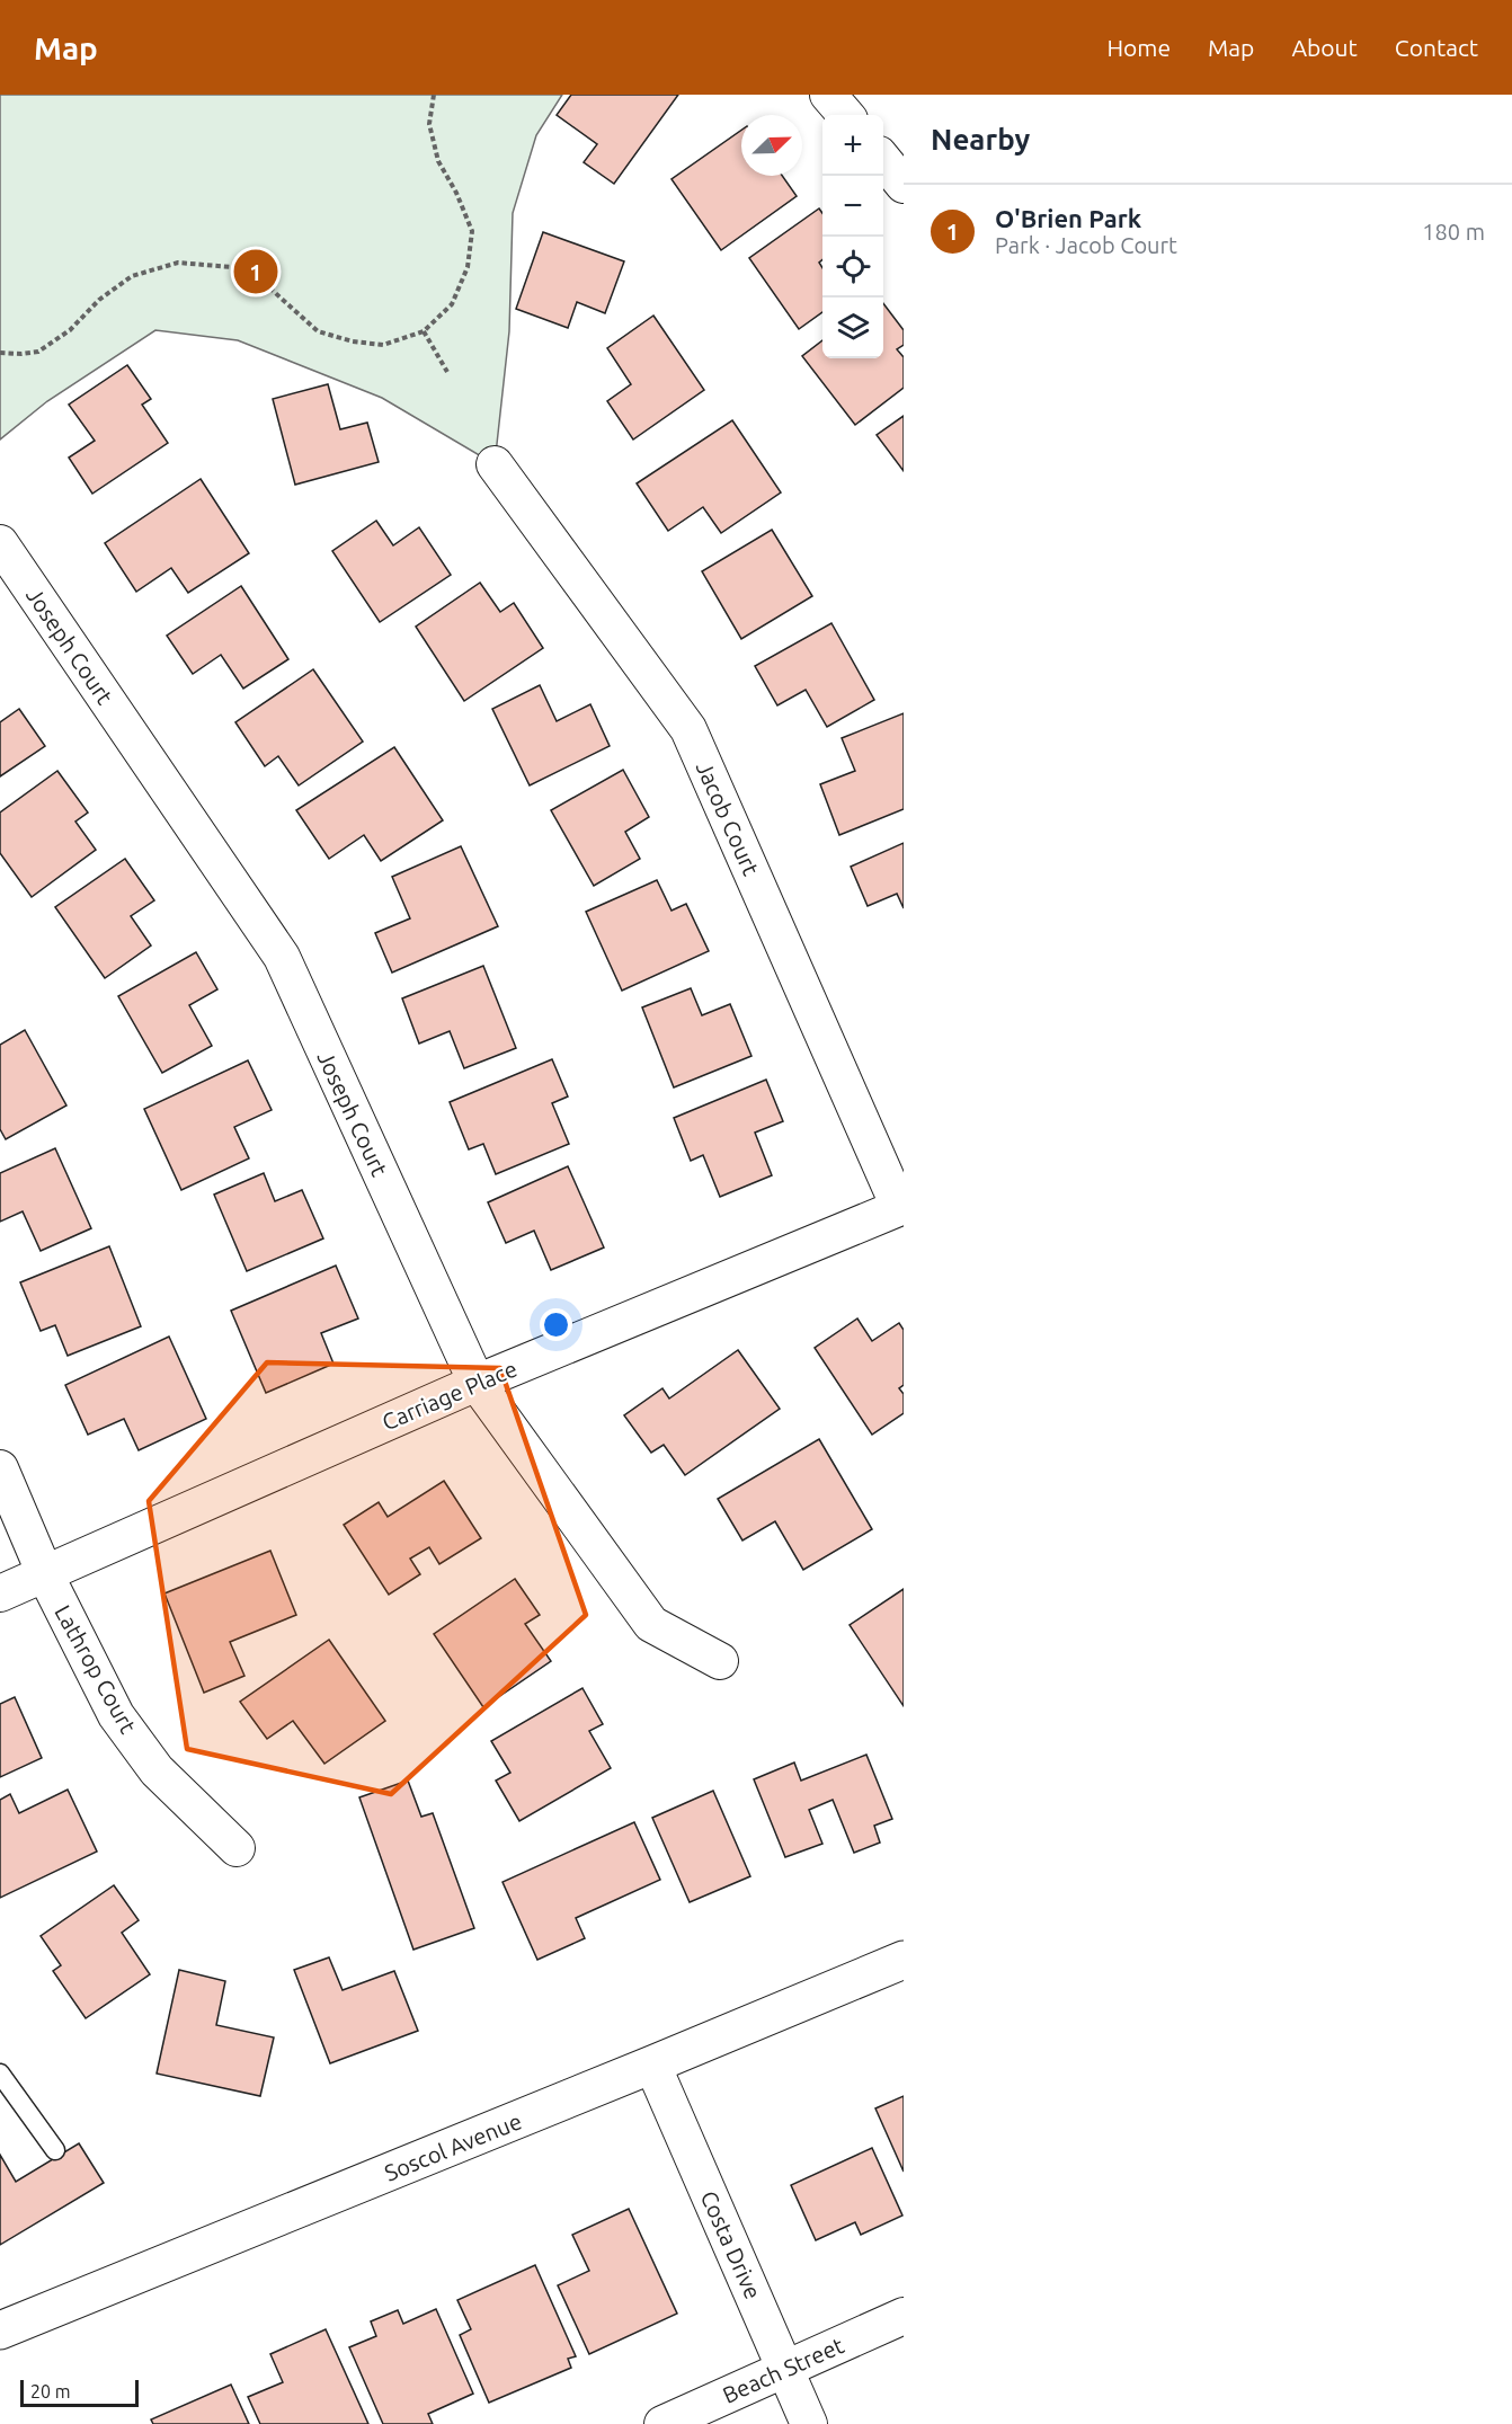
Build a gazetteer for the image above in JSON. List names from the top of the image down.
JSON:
{
  "streets": {
    "main road": ["Soscol Avenue"],
    "street": [
      "Joseph Court",
      "Jacob Court",
      "Carriage Place",
      "Lathrop Court",
      "Costa Drive",
      "Beach Street"
    ]
  },
  "crossings": [
    ["Joseph Court", "Carriage Place"],
    ["Jacob Court", "Carriage Place"],
    ["Carriage Place", "Lathrop Court"],
    ["Soscol Avenue", "Costa Drive"],
    ["Costa Drive", "Beach Street"]
  ],
  "scale_bar": "20 m",
  "north": "top right",
  "page": {
    "header": "Map",
    "nav": [
      "Home",
      "Map",
      "About",
      "Contact"
    ],
    "heading": "Nearby",
    "map_buttons": ["+", "−"],
    "list": [
      {
        "mark": "1",
        "name": "O'Brien Park",
        "note": "Park · Jacob Court",
        "value": "180 m"
      }
    ],
    "pins": "1",
    "scale": "20 m"
  }
}
